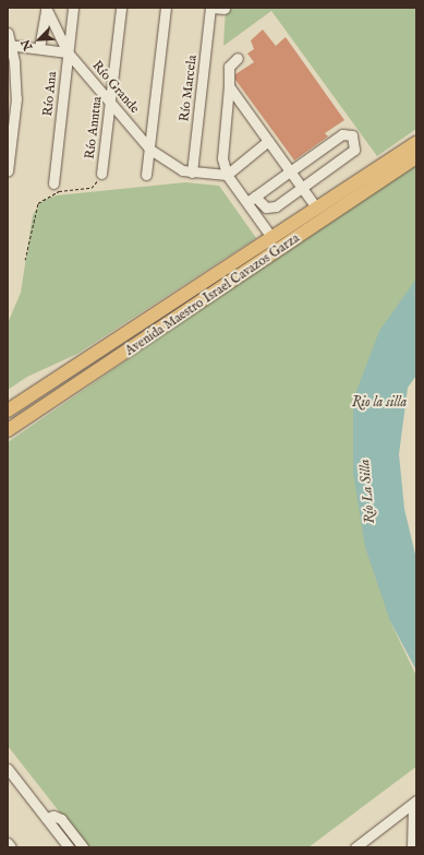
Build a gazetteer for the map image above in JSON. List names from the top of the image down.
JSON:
{
  "streets": {
    "main road": ["Avenida Maestro Israel Cavazos Garza"],
    "street": [
      "Río Grande",
      "Río Marcela",
      "Río Ana",
      "Río Anntua"
    ]
  },
  "crossings": [
    ["Río Grande", "Río Marcela"],
    ["Río Grande", "Río Ana"],
    ["Río Grande", "Río Anntua"]
  ],
  "water": ["Rio la silla", "Río La Silla"],
  "north": "bottom left"
}
